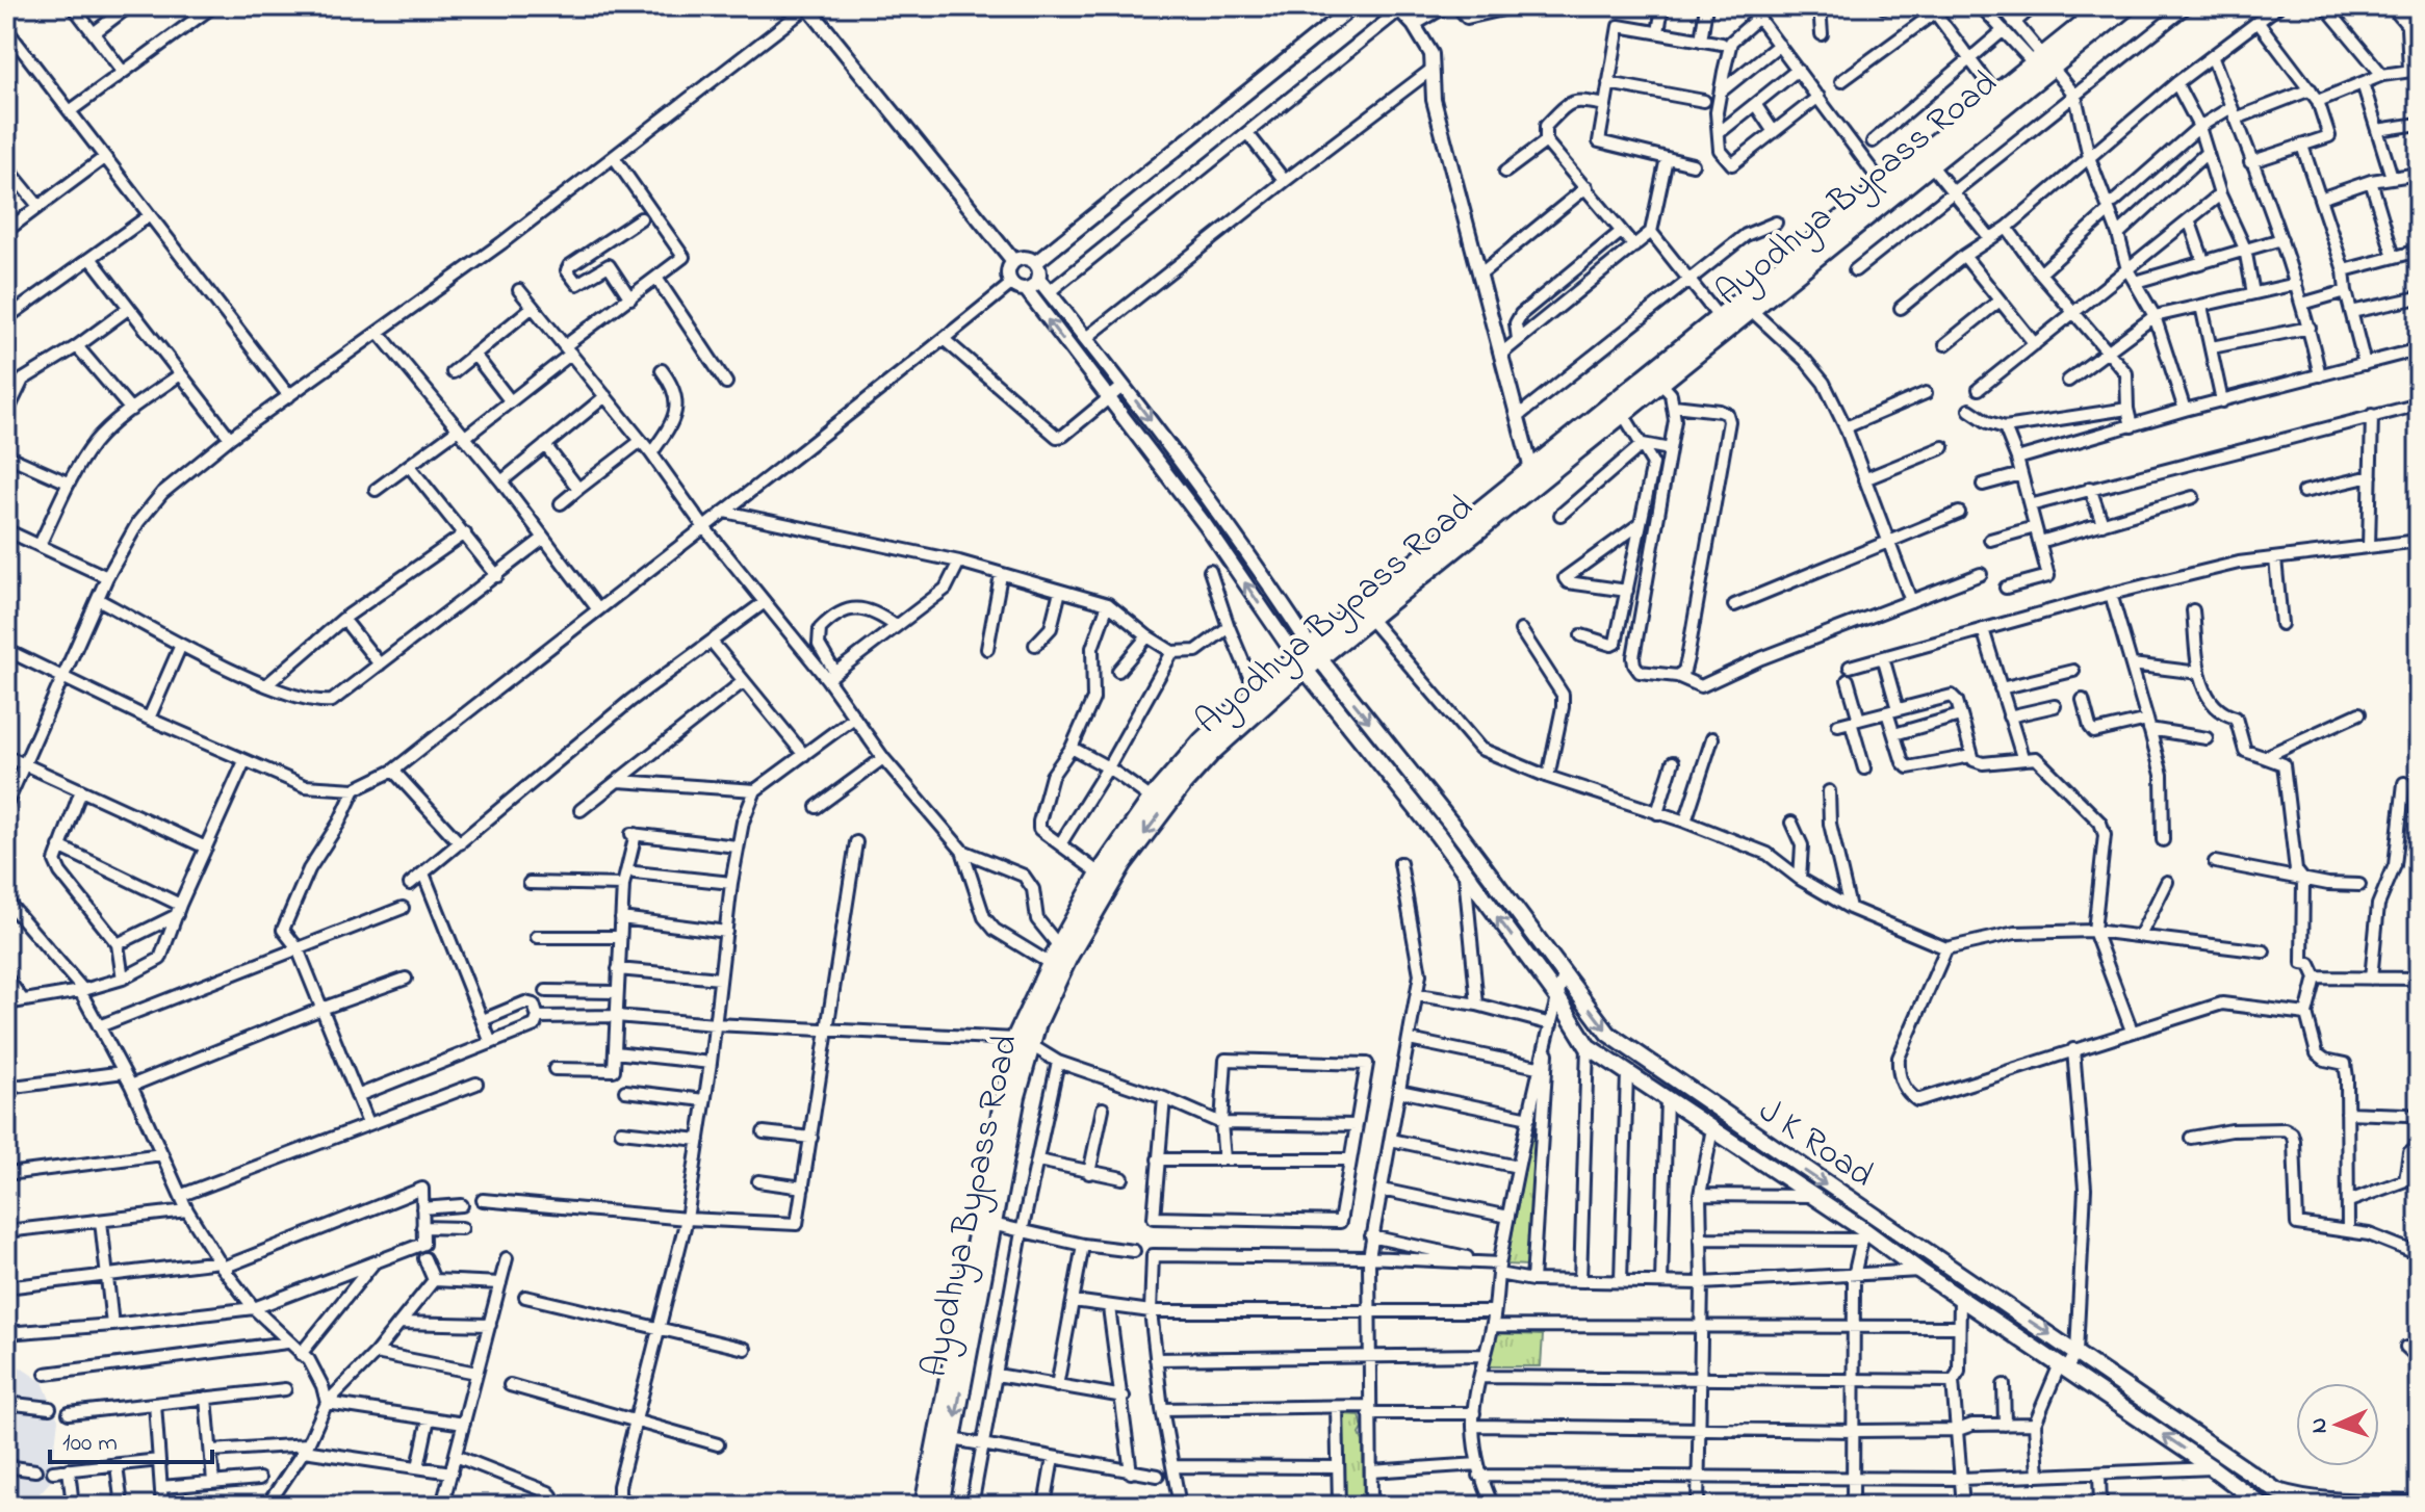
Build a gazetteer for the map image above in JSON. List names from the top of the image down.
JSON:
{
  "streets": {
    "main road": ["Ayodhya Bypass Road", "J K Road"]
  },
  "crossings": [
    ["Ayodhya Bypass Road", "J K Road"]
  ],
  "scale_bar": "100 m",
  "north": "left"
}
